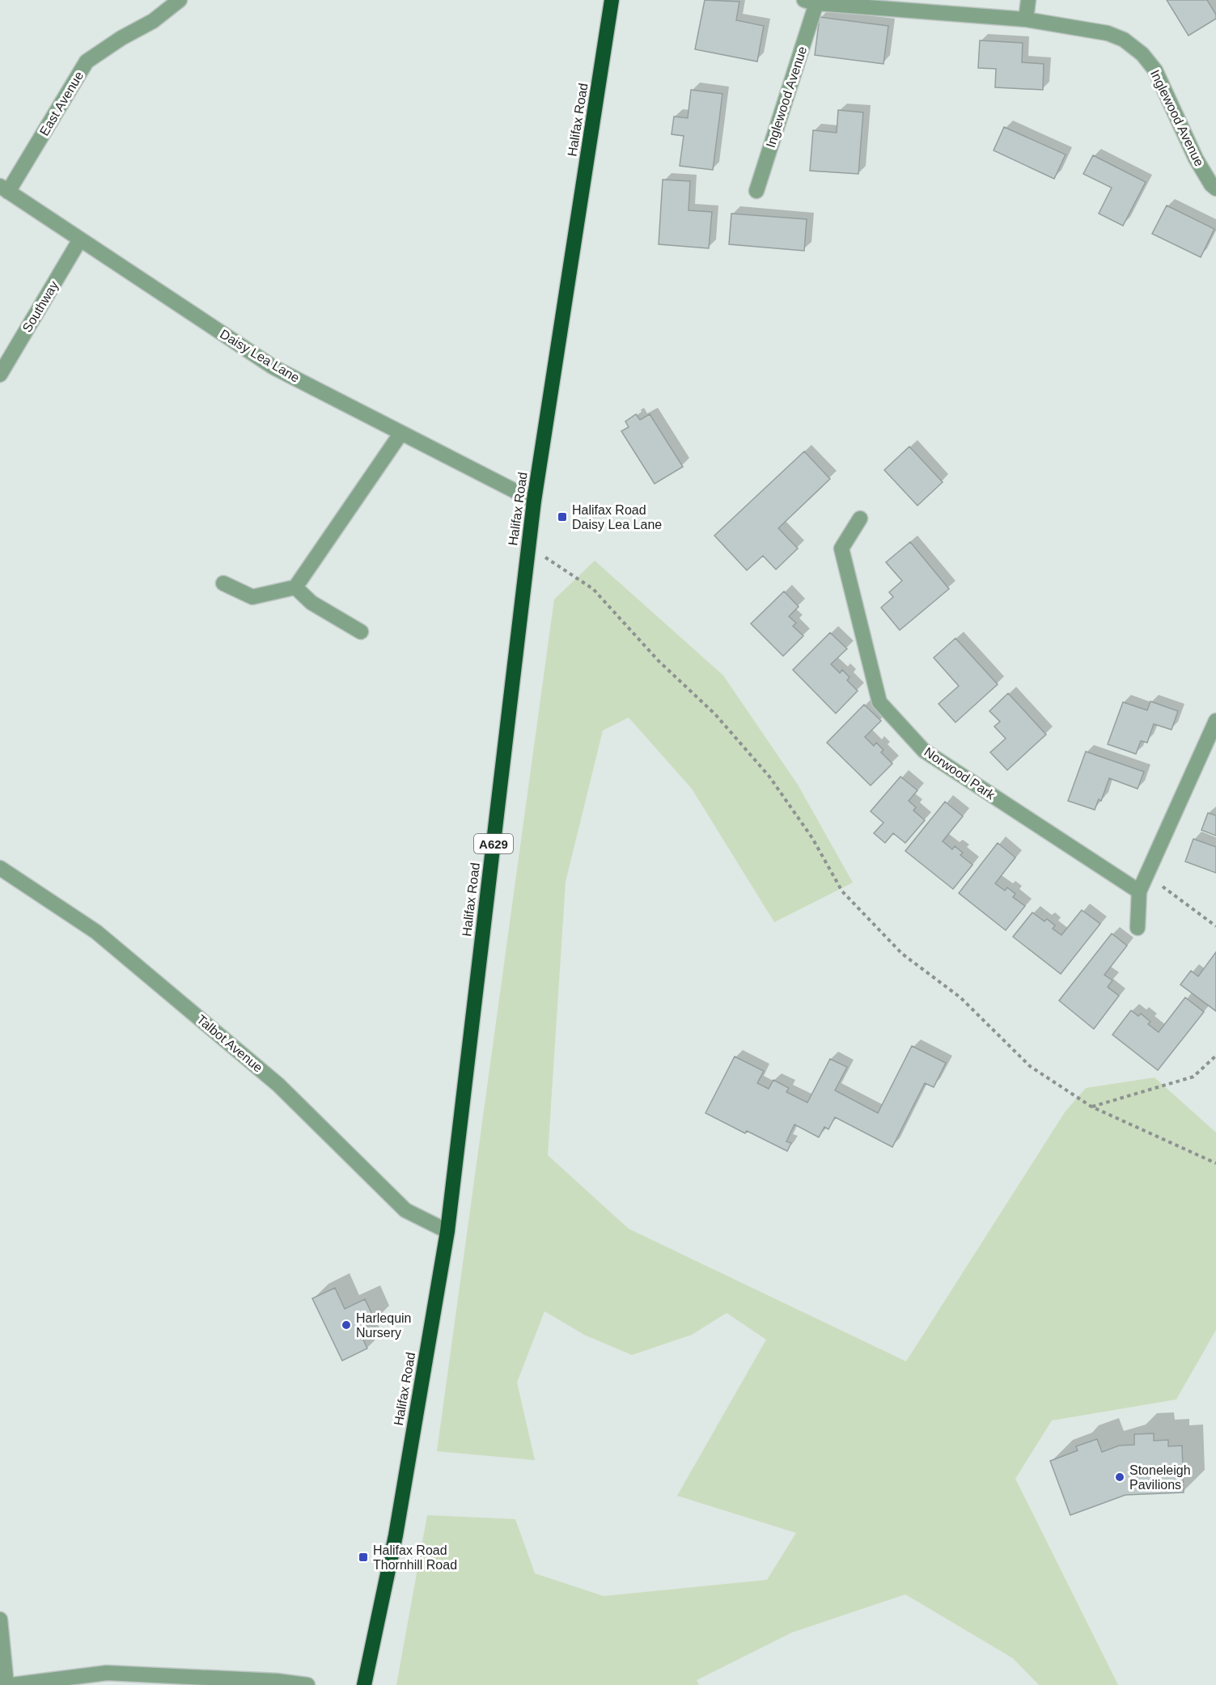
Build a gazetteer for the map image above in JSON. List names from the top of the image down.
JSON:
{
  "streets": {
    "highway": ["Halifax Road", "A629"],
    "street": [
      "Inglewood Avenue",
      "East Avenue",
      "Southway",
      "Daisy Lea Lane",
      "Norwood Park",
      "Talbot Avenue"
    ]
  },
  "crossings": [
    ["East Avenue", "Daisy Lea Lane"],
    ["Halifax Road", "Daisy Lea Lane"],
    ["Halifax Road", "Talbot Avenue"],
    ["Southway", "Daisy Lea Lane"]
  ],
  "places": {
    "transit": ["Halifax Road Daisy Lea Lane", "Halifax Road Thornhill Road"],
    "other": ["Harlequin Nursery", "Stoneleigh Pavilions"]
  }
}
